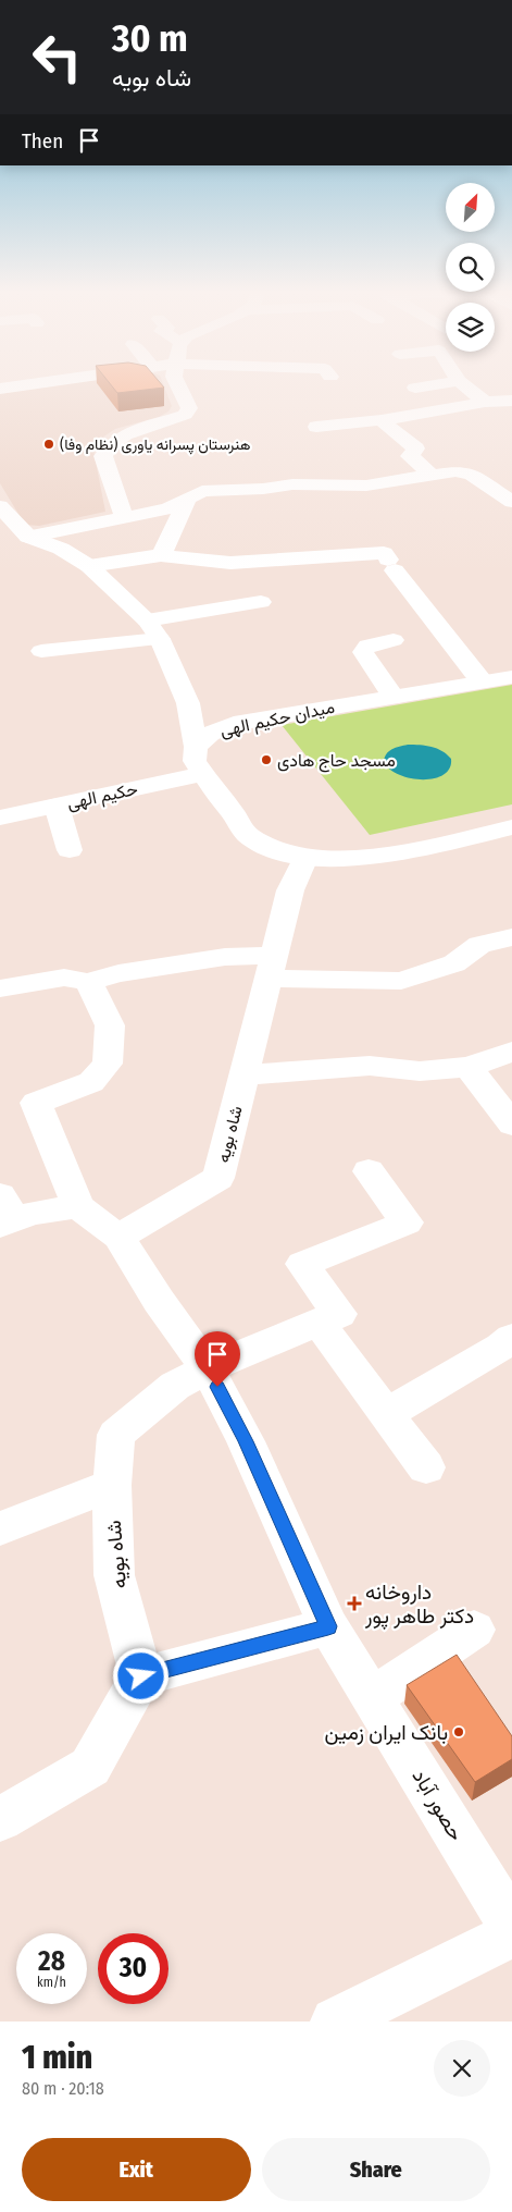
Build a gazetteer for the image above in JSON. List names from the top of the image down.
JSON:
{
  "streets": {
    "street": [
      "میدان حکیم الهی",
      "حکیم الهی",
      "شاه بویه",
      "حصور آباد"
    ]
  },
  "places": {
    "other": ["هنرستان پسرانه یاوری (نظام وفا)", "مسجد حاج هادی", "بانک ایران زمین"],
    "health": ["داروخانه دکتر طاهر پور"]
  },
  "north": "top right",
  "page": {
    "turn": ["30 m", "شاه بویه"],
    "then": "Then",
    "speed": "28 km/h",
    "limit": "30",
    "heading": ["1 min", "80 m · 20:18"],
    "buttons": ["Exit", "Share"]
  }
}
